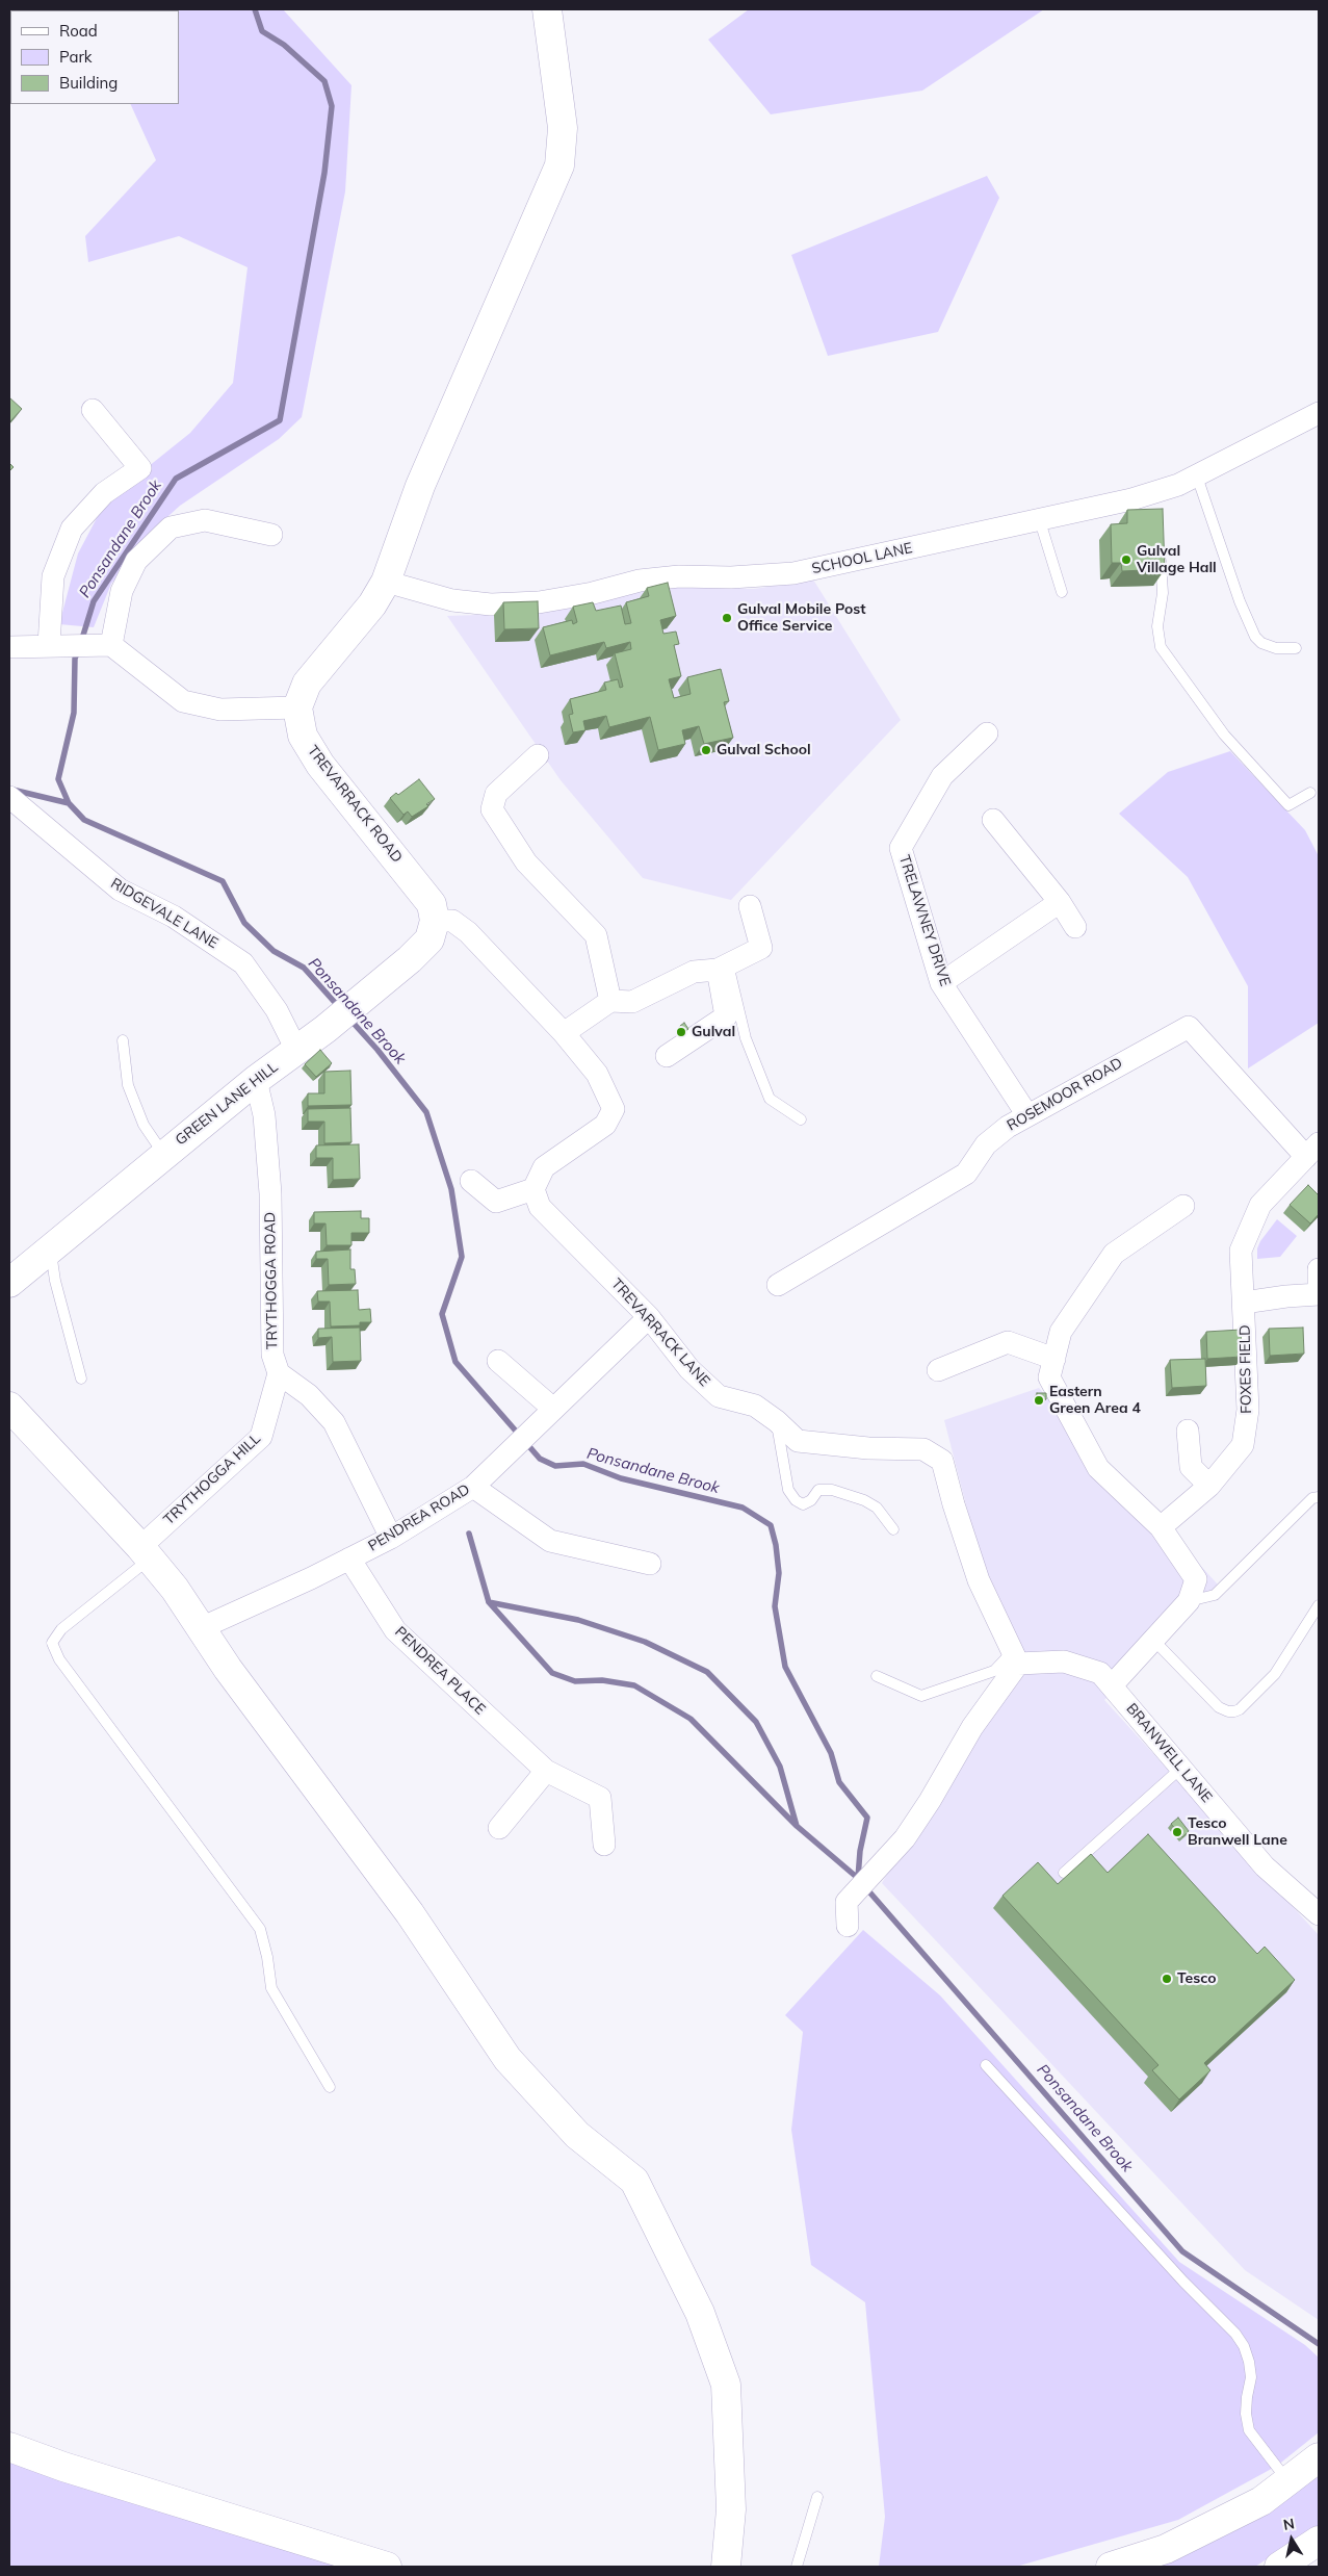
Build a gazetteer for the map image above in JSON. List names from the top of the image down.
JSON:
{
  "streets": {
    "main road": ["TREVARRACK ROAD", "GREEN LANE HILL"],
    "street": [
      "SCHOOL LANE",
      "RIDGEVALE LANE",
      "TRELAWNEY DRIVE",
      "ROSEMOOR ROAD",
      "TRYTHOGGA ROAD",
      "TREVARRACK LANE",
      "FOXES FIELD",
      "TRYTHOGGA HILL",
      "PENDREA ROAD",
      "PENDREA PLACE",
      "BRANWELL LANE"
    ]
  },
  "crossings": [
    ["TREVARRACK ROAD", "GREEN LANE HILL"],
    ["RIDGEVALE LANE", "GREEN LANE HILL"],
    ["TRELAWNEY DRIVE", "ROSEMOOR ROAD"],
    ["ROSEMOOR ROAD", "FOXES FIELD"],
    ["GREEN LANE HILL", "TRYTHOGGA ROAD"],
    ["TRYTHOGGA ROAD", "TRYTHOGGA HILL"],
    ["TREVARRACK LANE", "PENDREA ROAD"],
    ["TREVARRACK LANE", "BRANWELL LANE"],
    ["PENDREA ROAD", "PENDREA PLACE"]
  ],
  "water": ["Ponsandane Brook"],
  "places": [
    "Gulval Village Hall",
    "Gulval Mobile Post Office Service",
    "Gulval School",
    "Gulval",
    "Eastern Green Area 4",
    "Tesco Branwell Lane",
    "Tesco"
  ],
  "legend": ["Road", "Park", "Building"],
  "north": "top"
}
